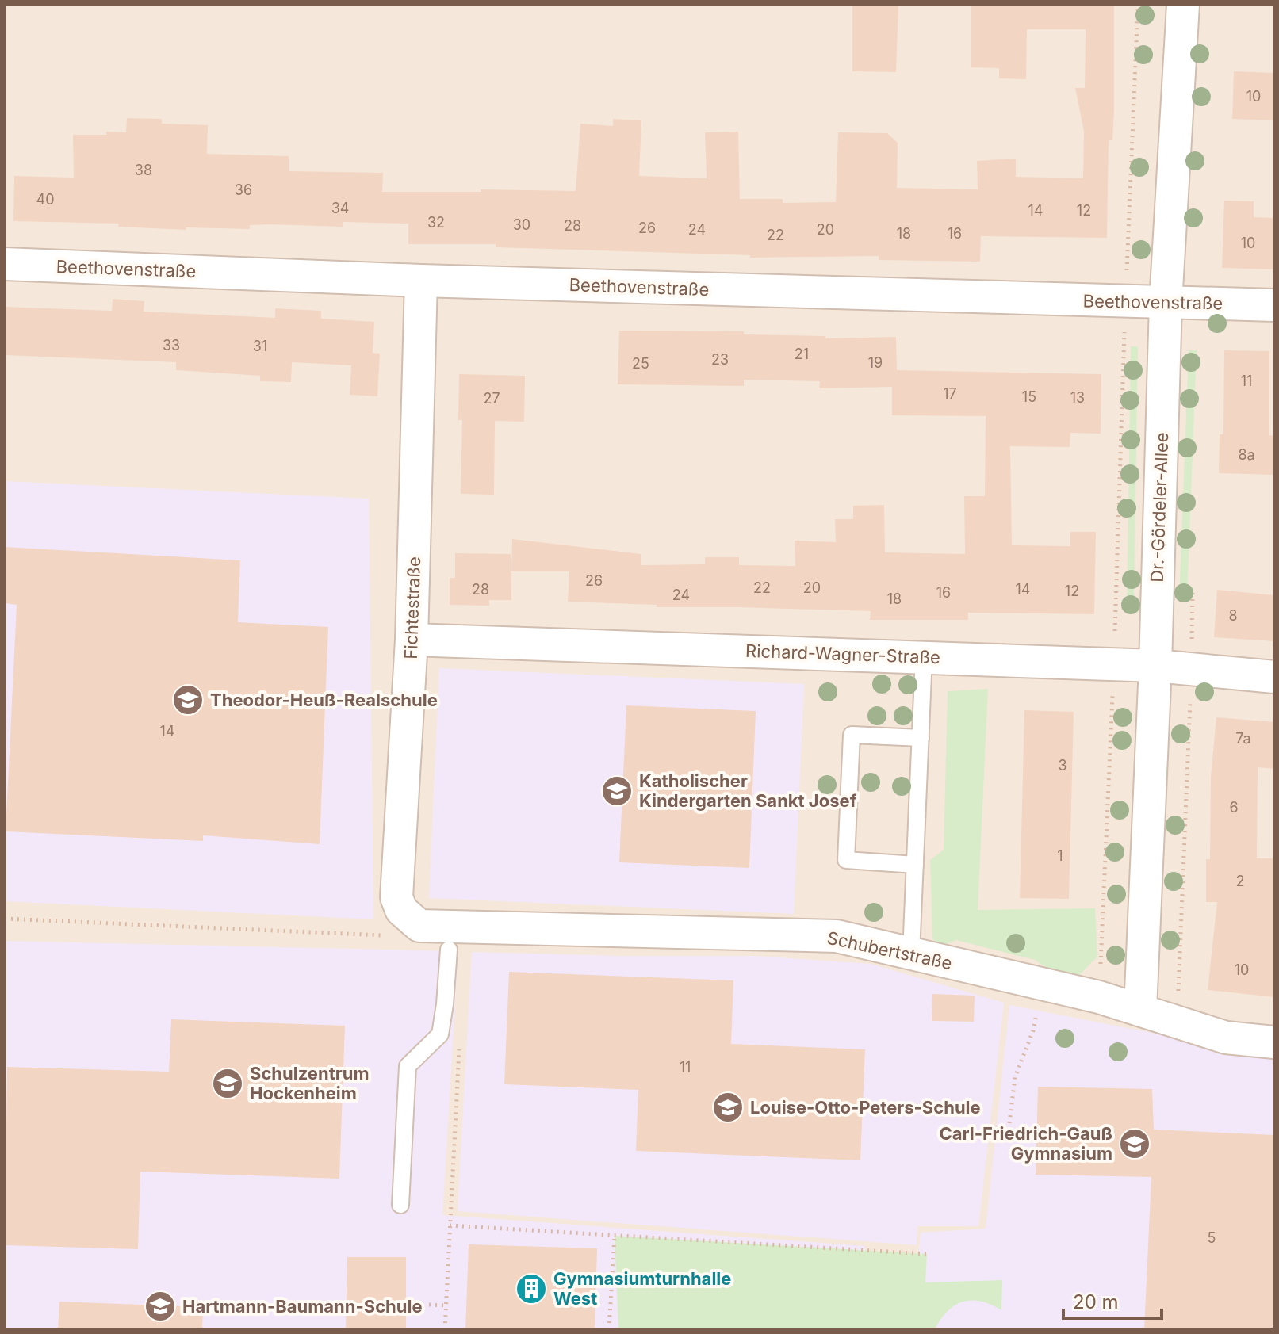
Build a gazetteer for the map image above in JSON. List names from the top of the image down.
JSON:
{
  "streets": {
    "street": [
      "Beethovenstraße",
      "Dr.-Gördeler-Allee",
      "Fichtestraße",
      "Richard-Wagner-Straße",
      "Schubertstraße"
    ]
  },
  "crossings": [
    ["Beethovenstraße", "Dr.-Gördeler-Allee"],
    ["Beethovenstraße", "Fichtestraße"],
    ["Dr.-Gördeler-Allee", "Richard-Wagner-Straße"],
    ["Dr.-Gördeler-Allee", "Schubertstraße"],
    ["Fichtestraße", "Richard-Wagner-Straße"],
    ["Fichtestraße", "Schubertstraße"]
  ],
  "places": {
    "school or university": [
      "Theodor-Heuß-Realschule",
      "Katholischer Kindergarten Sankt Josef",
      "Schulzentrum Hockenheim",
      "Louise-Otto-Peters-Schule",
      "Carl-Friedrich-Gauß Gymnasium",
      "Hartmann-Baumann-Schule"
    ],
    "building": ["Gymnasiumturnhalle West"]
  },
  "house_numbers": [
    "10",
    "38",
    "36",
    "40",
    "34",
    "14",
    "12",
    "32",
    "30",
    "28",
    "26",
    "24",
    "20",
    "18",
    "16",
    "22",
    "10",
    "33",
    "31",
    "21",
    "23",
    "19",
    "25",
    "11",
    "17",
    "15",
    "13",
    "27",
    "8a",
    "26",
    "22",
    "20",
    "28",
    "14",
    "12",
    "16",
    "24",
    "18",
    "8",
    "14",
    "7a",
    "3",
    "6",
    "1",
    "2",
    "10",
    "11",
    "5"
  ],
  "scale_bar": "20 m"
}
